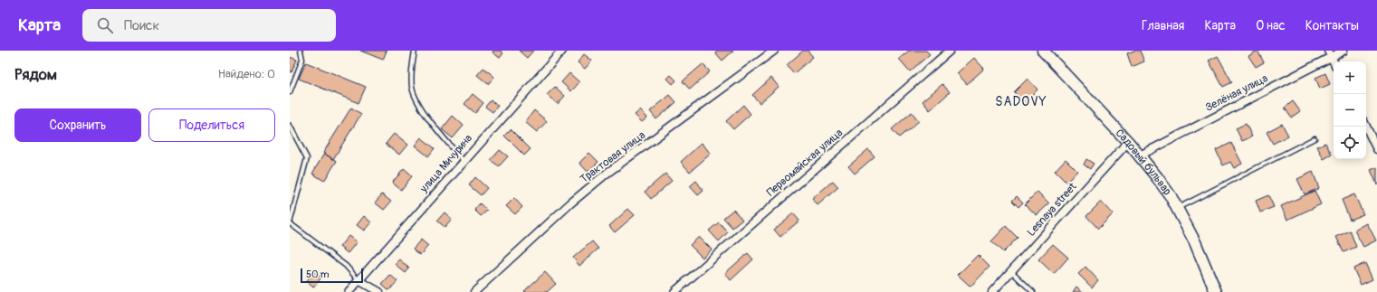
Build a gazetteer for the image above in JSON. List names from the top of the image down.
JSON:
{
  "streets": {
    "street": [
      "Зелёная улица",
      "Трактовая улица",
      "Садовый бульвар",
      "Первомайская улица",
      "улица Мичурина",
      "Lesnaya street"
    ]
  },
  "crossings": [
    ["Зелёная улица", "Садовый бульвар"],
    ["Садовый бульвар", "Lesnaya street"]
  ],
  "districts": ["SADOVY"],
  "scale_bar": "50 m",
  "page": {
    "header": "Карта",
    "search": "Поиск",
    "nav": [
      "Главная",
      "Карта",
      "О нас",
      "Контакты"
    ],
    "heading": ["Рядом", "Найдено: 0"],
    "map_buttons": ["+", "−"],
    "buttons": ["Сохранить", "Поделиться"],
    "scale": "50 m"
  }
}
